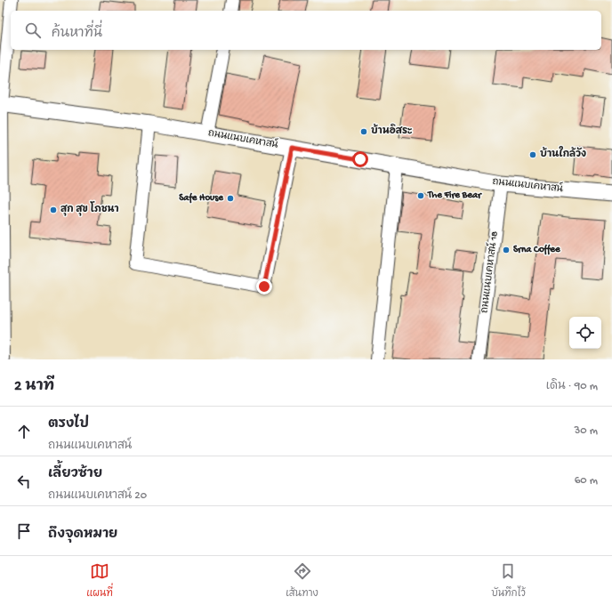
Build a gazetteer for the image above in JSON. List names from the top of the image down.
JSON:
{
  "streets": {
    "street": ["ถนนแนบเคหาสน์", "ถนนแนบเคหาสน์ 18"]
  },
  "crossings": [
    ["ถนนแนบเคหาสน์", "ถนนแนบเคหาสน์ 18"]
  ],
  "places": [
    "บ้านอิสระ",
    "บ้านใกล้วัง",
    "The Fire Bear",
    "Safe House",
    "สุก สุข โภชนา",
    "Srna Coffee"
  ],
  "page": {
    "search": "ค้นหาที่นี่",
    "heading": ["2 นาที", "เดิน · 90 m"],
    "list": [
      ["ตรงไป", "ถนนแนบเคหาสน์", "30 m"],
      ["เลี้ยวซ้าย", "ถนนแนบเคหาสน์ 20", "60 m"],
      "ถึงจุดหมาย"
    ],
    "nav": ["แผนที่", "เส้นทาง", "บันทึกไว้"]
  }
}
